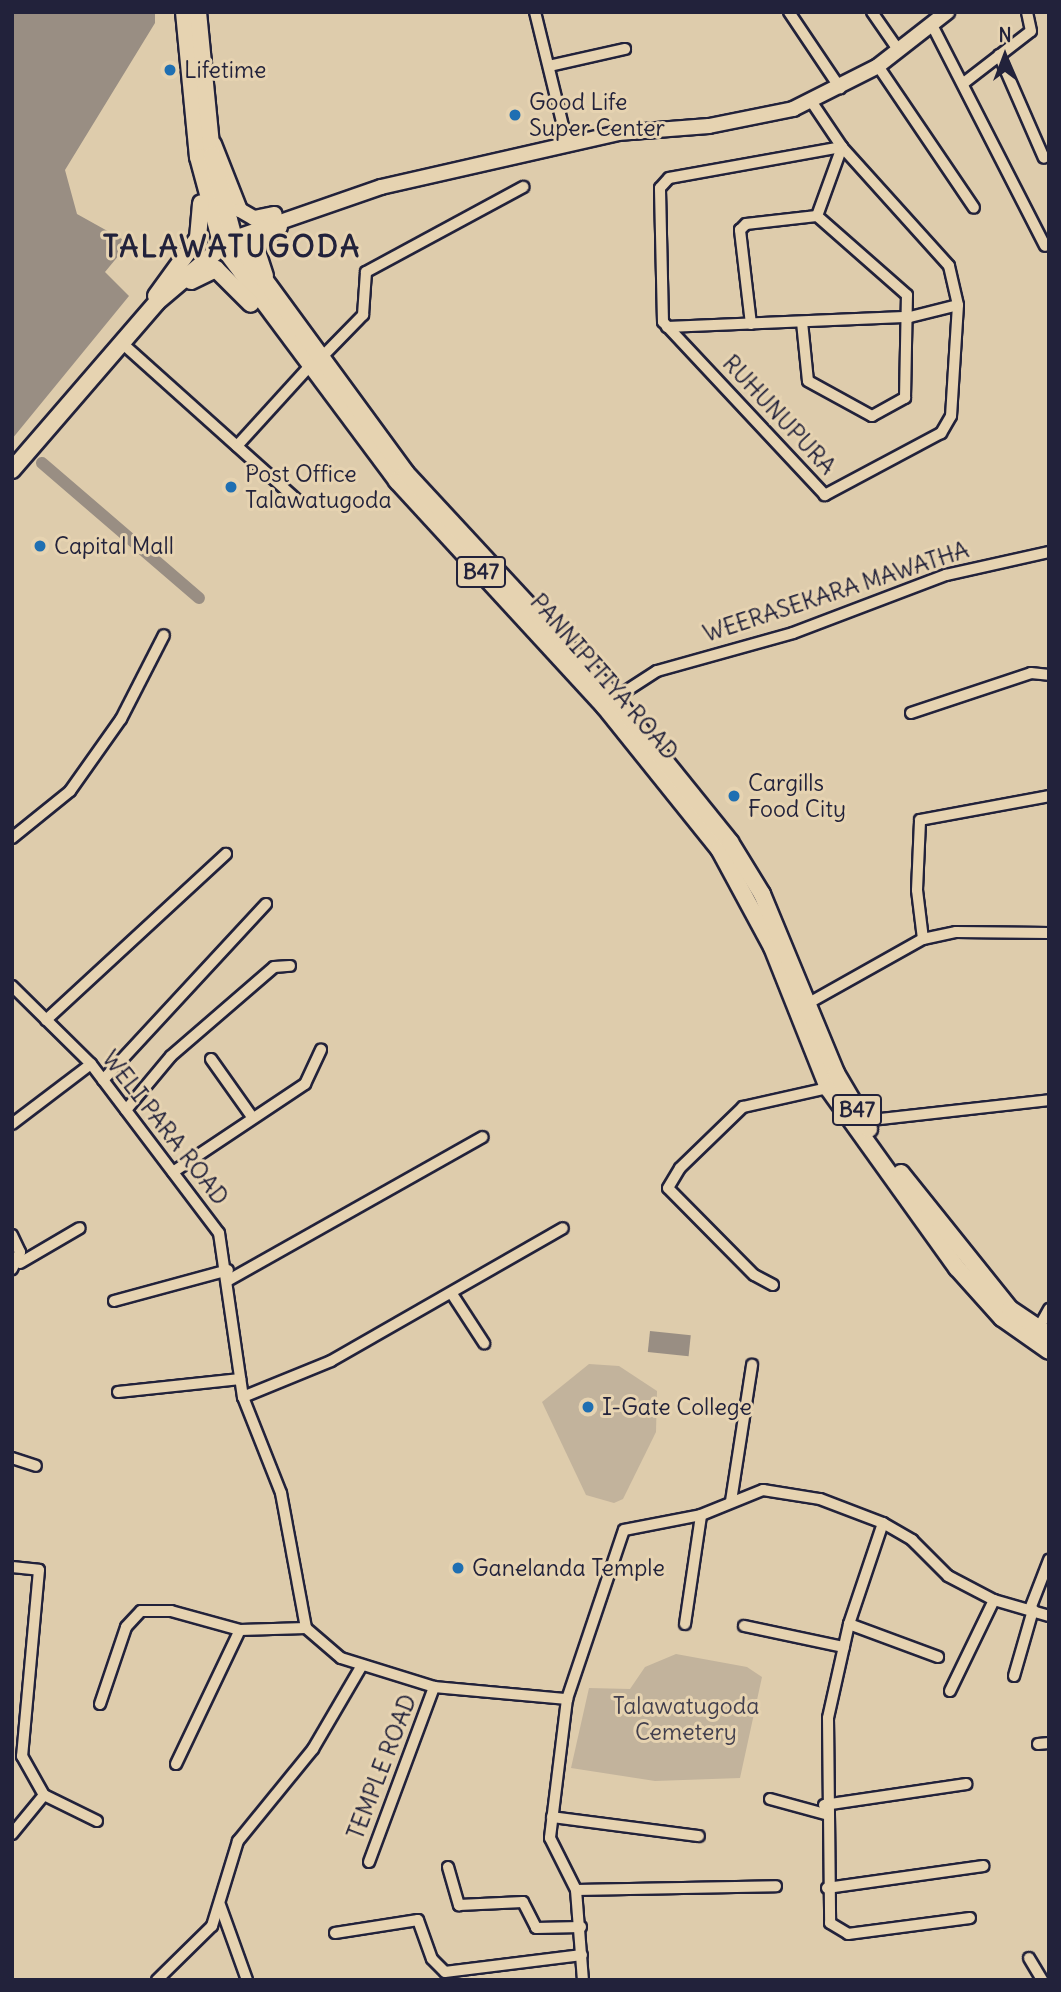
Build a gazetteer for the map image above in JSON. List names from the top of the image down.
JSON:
{
  "streets": {
    "main road": ["B47", "PANNIPITIYA ROAD"],
    "street": [
      "RUHUNUPURA",
      "WEERASEKARA MAWATHA",
      "WELI PARA ROAD",
      "TEMPLE ROAD"
    ]
  },
  "crossings": [
    ["WEERASEKARA MAWATHA", "PANNIPITIYA ROAD"]
  ],
  "districts": ["TALAWATUGODA"],
  "parks": ["Talawatugoda Cemetery"],
  "places": [
    "Lifetime",
    "Good Life Super Center",
    "Post Office Talawatugoda",
    "Capital Mall",
    "Cargills Food City",
    "I-Gate College",
    "Ganelanda Temple"
  ],
  "north": "top"
}
